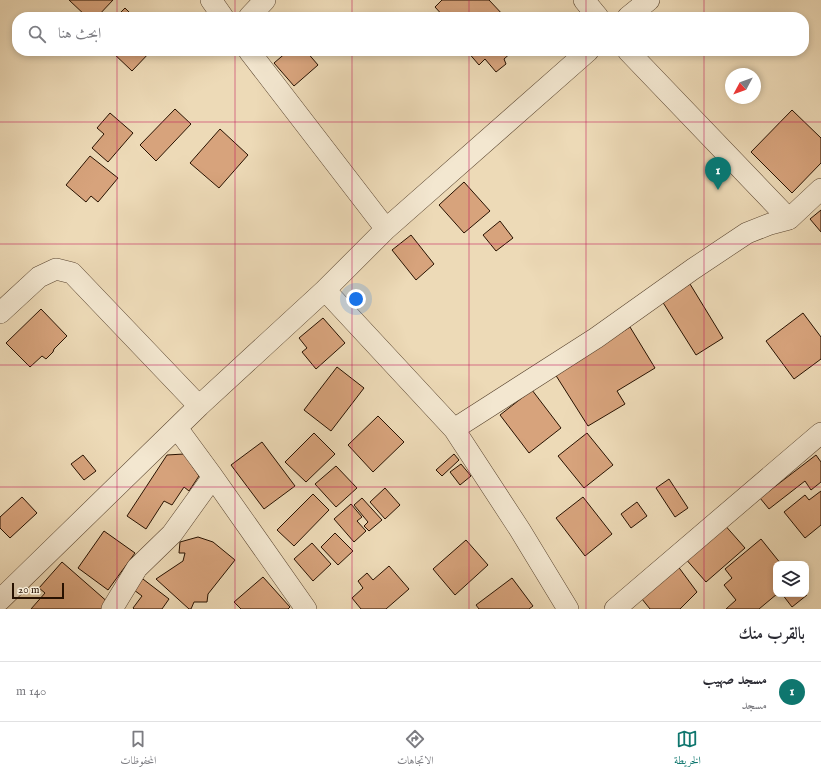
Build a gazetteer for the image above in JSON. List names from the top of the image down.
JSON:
{
  "scale_bar": "20 m",
  "north": "bottom left",
  "page": {
    "search": "ابحث هنا",
    "pins": "1",
    "scale": "20 m",
    "heading": "بالقرب منك",
    "list": [
      {
        "mark": "1",
        "name": "مسجد صهيب",
        "note": "مسجد",
        "value": "140 m"
      }
    ],
    "nav": ["الخريطة", "الاتجاهات", "المحفوظات"]
  }
}
